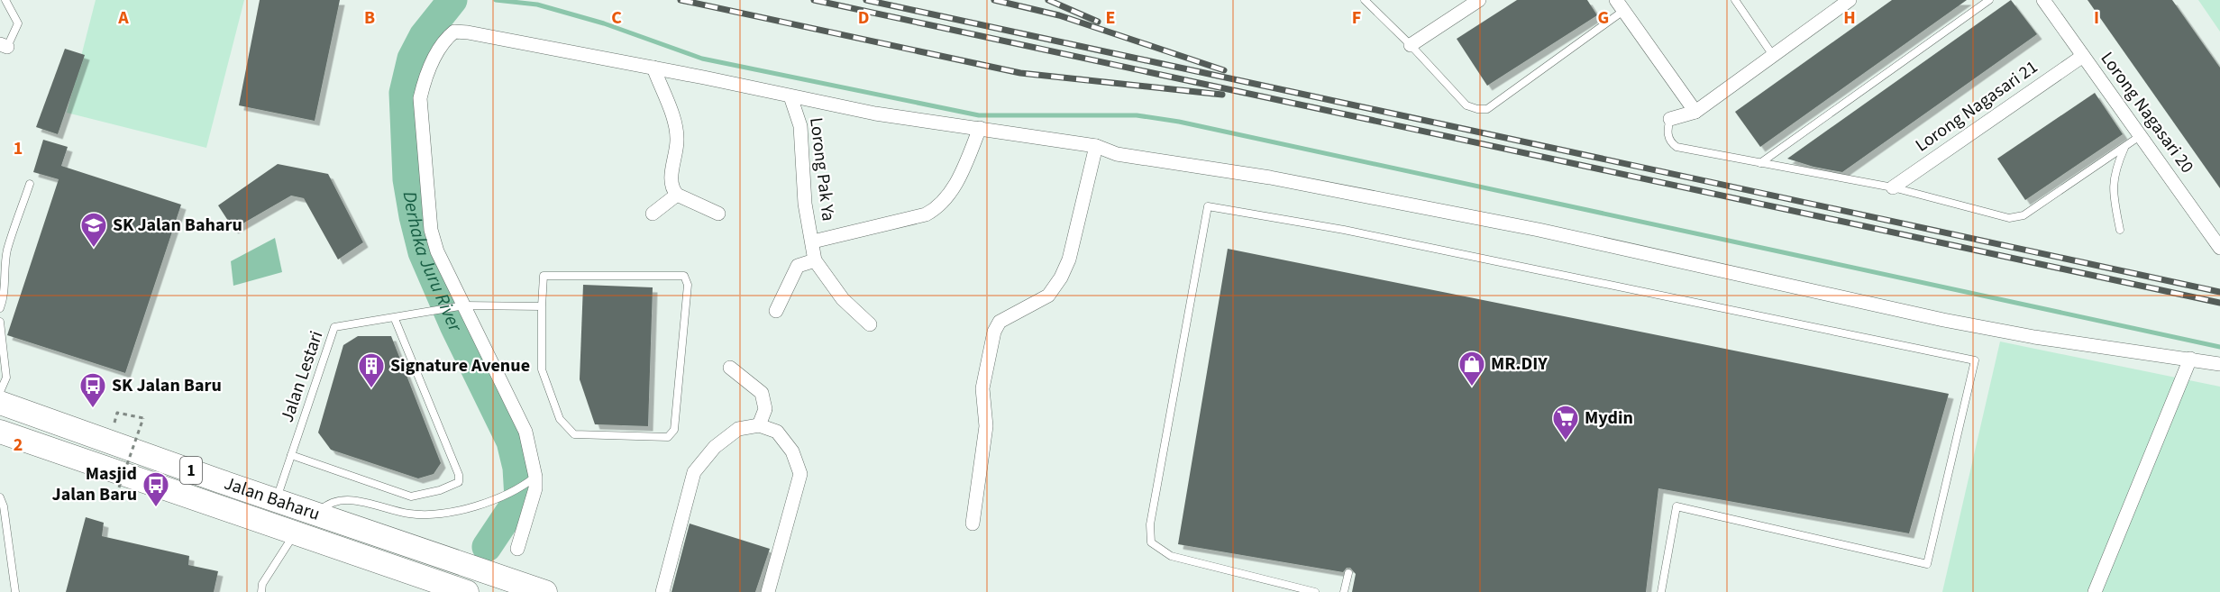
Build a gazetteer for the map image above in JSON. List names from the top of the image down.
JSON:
{
  "streets": {
    "highway": ["1", "Jalan Baharu"],
    "street": ["Lorong Nagasari 21", "Lorong Nagasari 20", "Lorong Pak Ya"],
    "lane": ["Jalan Lestari"]
  },
  "crossings": [
    ["Lorong Nagasari 21", "Lorong Nagasari 20"],
    ["Jalan Lestari", "Jalan Baharu"]
  ],
  "water": ["Derhaka Juru River"],
  "places": {
    "school or university": ["SK Jalan Baharu"],
    "shop": ["MR.DIY"],
    "building": ["Signature Avenue"],
    "bus stop": ["SK Jalan Baru", "Masjid Jalan Baru"],
    "supermarket": ["Mydin"]
  },
  "grid": {
    "columns": [
      "A",
      "B",
      "C",
      "D",
      "E",
      "F",
      "G",
      "H",
      "I"
    ],
    "rows": ["1", "2"]
  }
}
